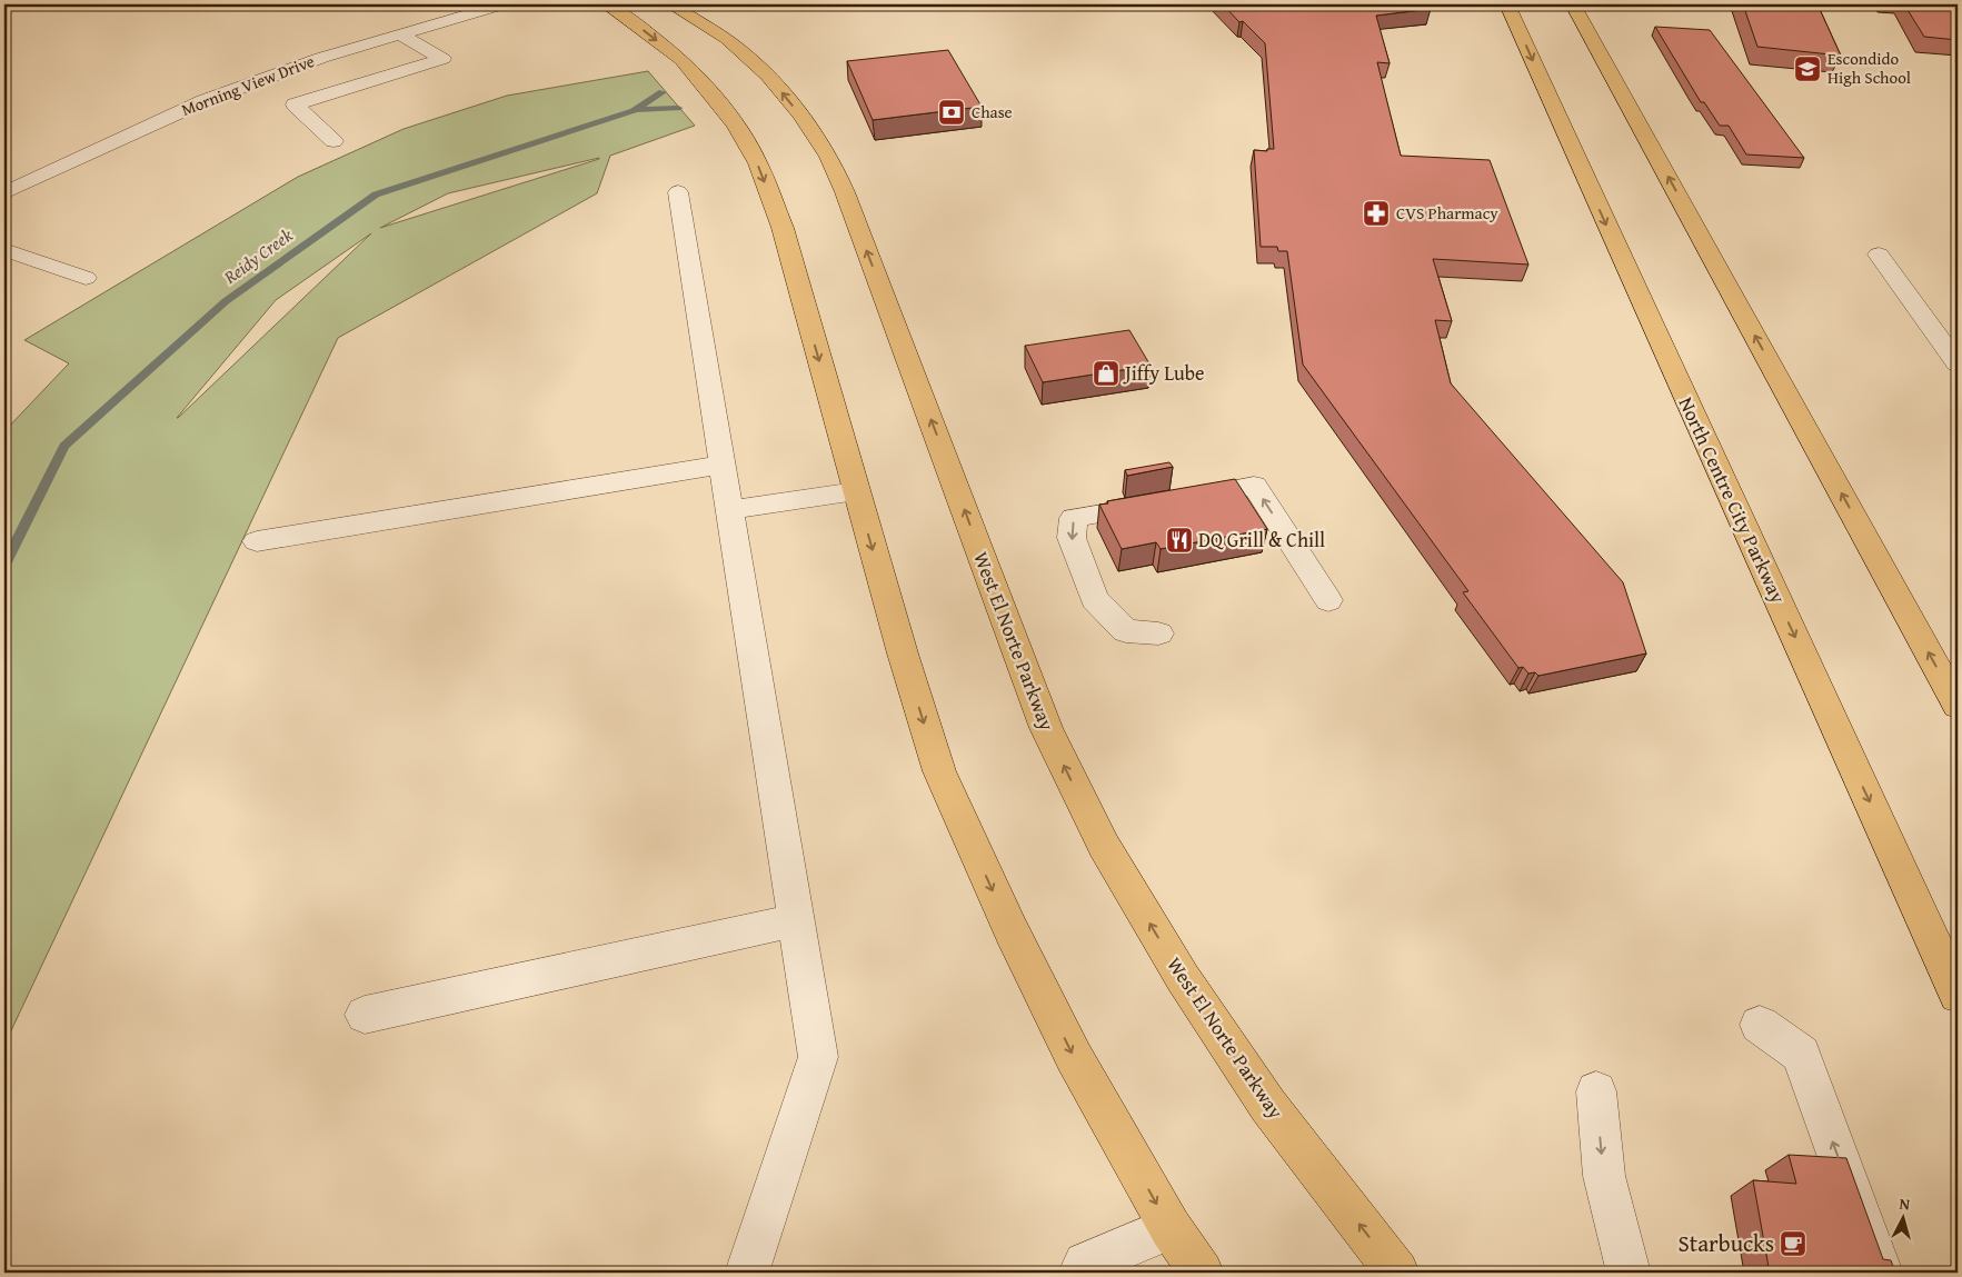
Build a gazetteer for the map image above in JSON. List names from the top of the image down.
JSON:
{
  "streets": {
    "main road": ["North Centre City Parkway", "West El Norte Parkway"],
    "street": ["Morning View Drive"]
  },
  "water": ["Reidy Creek"],
  "places": {
    "school or university": ["Escondido High School"],
    "bank": ["Chase"],
    "pharmacy": ["CVS Pharmacy"],
    "shop": ["Jiffy Lube"],
    "restaurant": ["DQ Grill & Chill"],
    "cafe": ["Starbucks"]
  },
  "north": "top"
}
